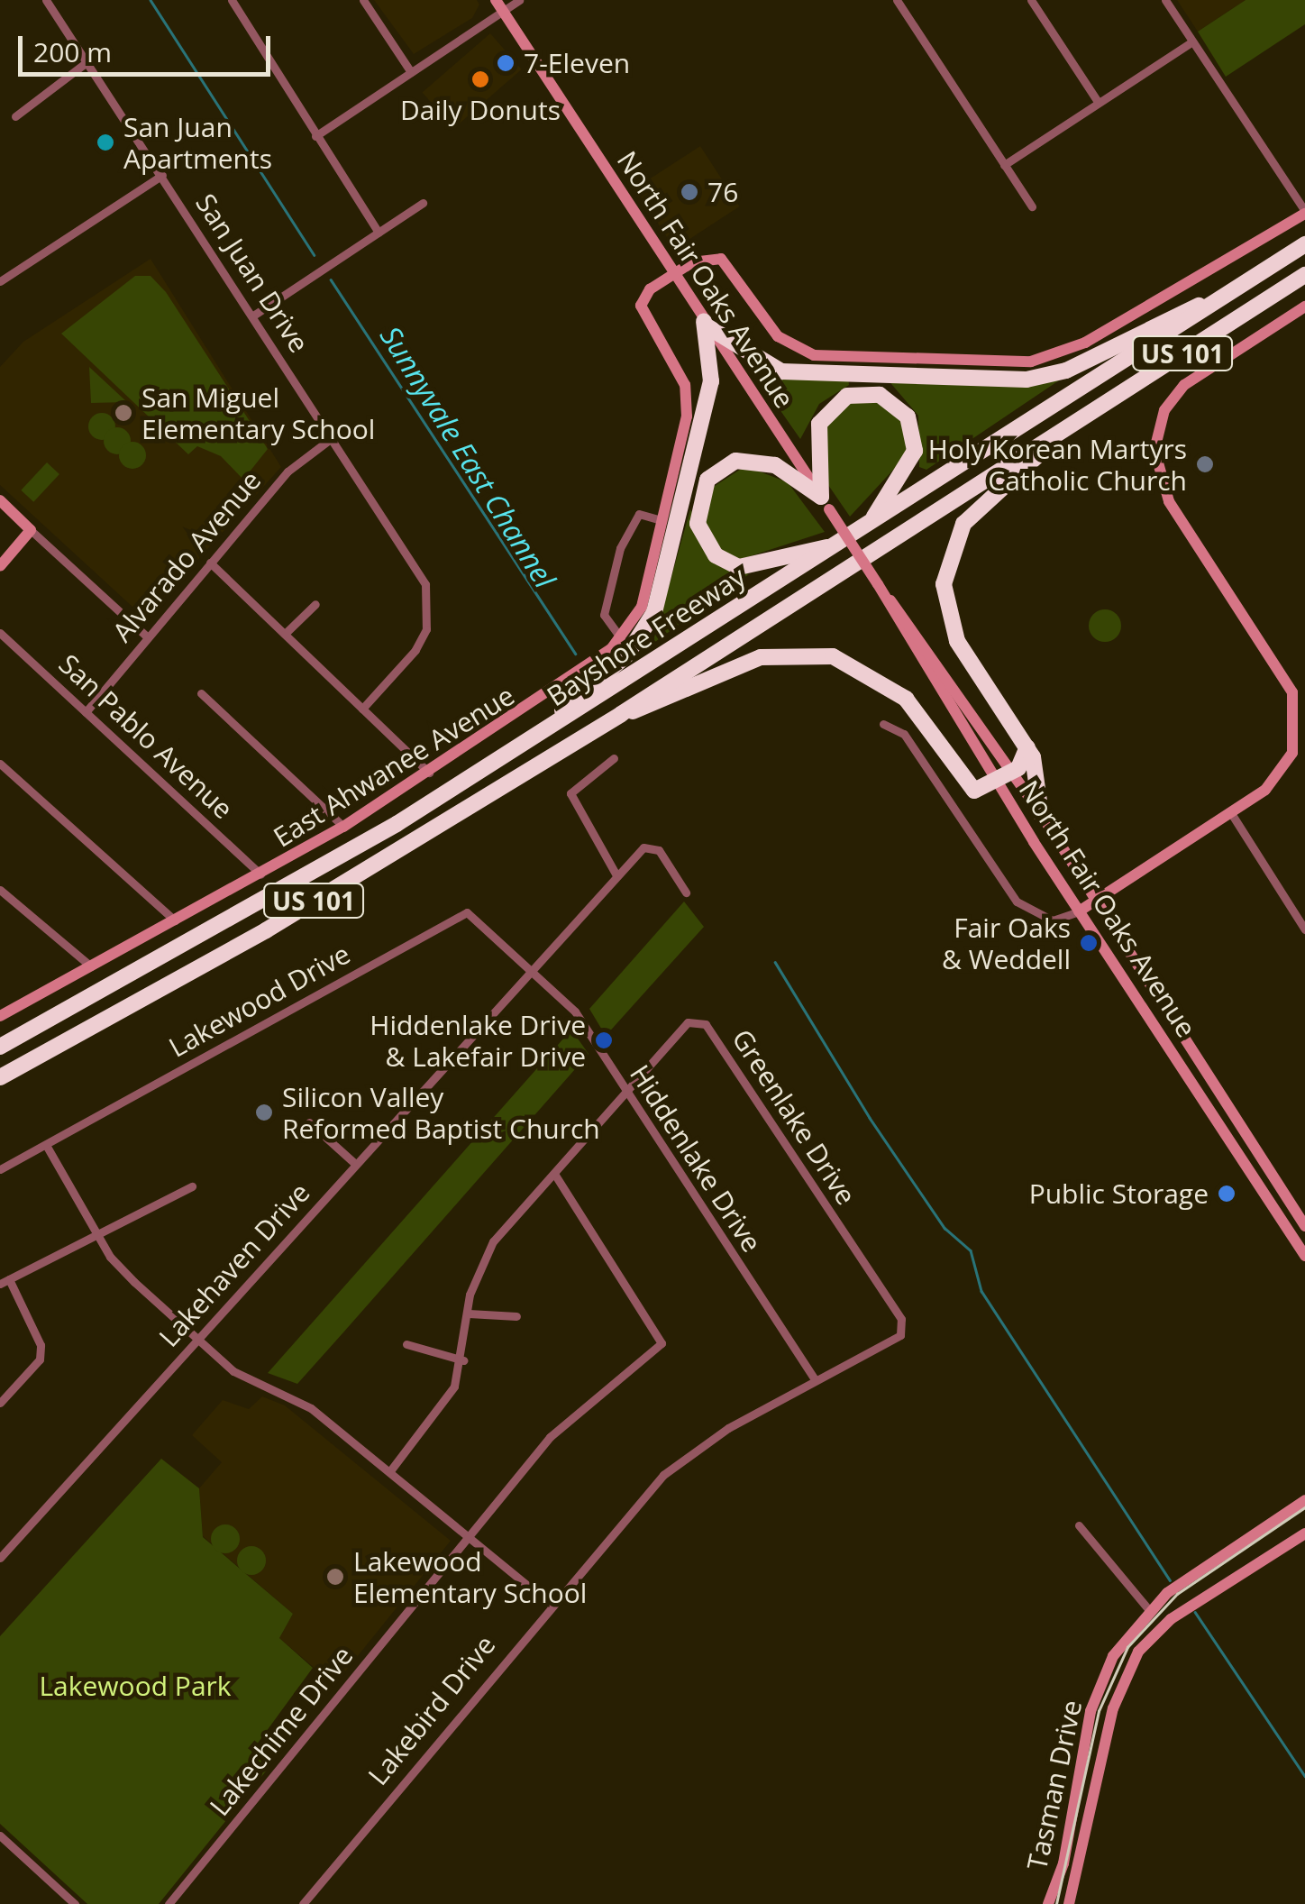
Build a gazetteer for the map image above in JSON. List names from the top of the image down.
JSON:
{
  "streets": {
    "highway": ["US 101", "Bayshore Freeway"],
    "street": [
      "San Juan Drive",
      "North Fair Oaks Avenue",
      "Alvarado Avenue",
      "San Pablo Avenue",
      "East Ahwanee Avenue",
      "Lakewood Drive",
      "Greenlake Drive",
      "Hiddenlake Drive",
      "Lakehaven Drive",
      "Lakebird Drive",
      "Lakechime Drive",
      "Tasman Drive"
    ]
  },
  "crossings": [
    ["San Juan Drive", "Alvarado Avenue"],
    ["North Fair Oaks Avenue", "East Ahwanee Avenue"],
    ["Alvarado Avenue", "San Pablo Avenue"],
    ["San Pablo Avenue", "East Ahwanee Avenue"],
    ["Lakewood Drive", "Hiddenlake Drive"],
    ["Lakewood Drive", "Lakehaven Drive"],
    ["Greenlake Drive", "Hiddenlake Drive"],
    ["Greenlake Drive", "Lakebird Drive"],
    ["Hiddenlake Drive", "Lakehaven Drive"],
    ["Hiddenlake Drive", "Lakebird Drive"]
  ],
  "water": ["Sunnyvale East Channel"],
  "parks": ["Lakewood Park"],
  "places": [
    "7-Eleven",
    "Daily Donuts",
    "San Juan Apartments",
    "76",
    "San Miguel Elementary School",
    "Holy Korean Martyrs Catholic Church",
    "Fair Oaks & Weddell",
    "Hiddenlake Drive & Lakefair Drive",
    "Silicon Valley Reformed Baptist Church",
    "Public Storage",
    "Lakewood Elementary School"
  ],
  "scale_bar": "200 m"
}
